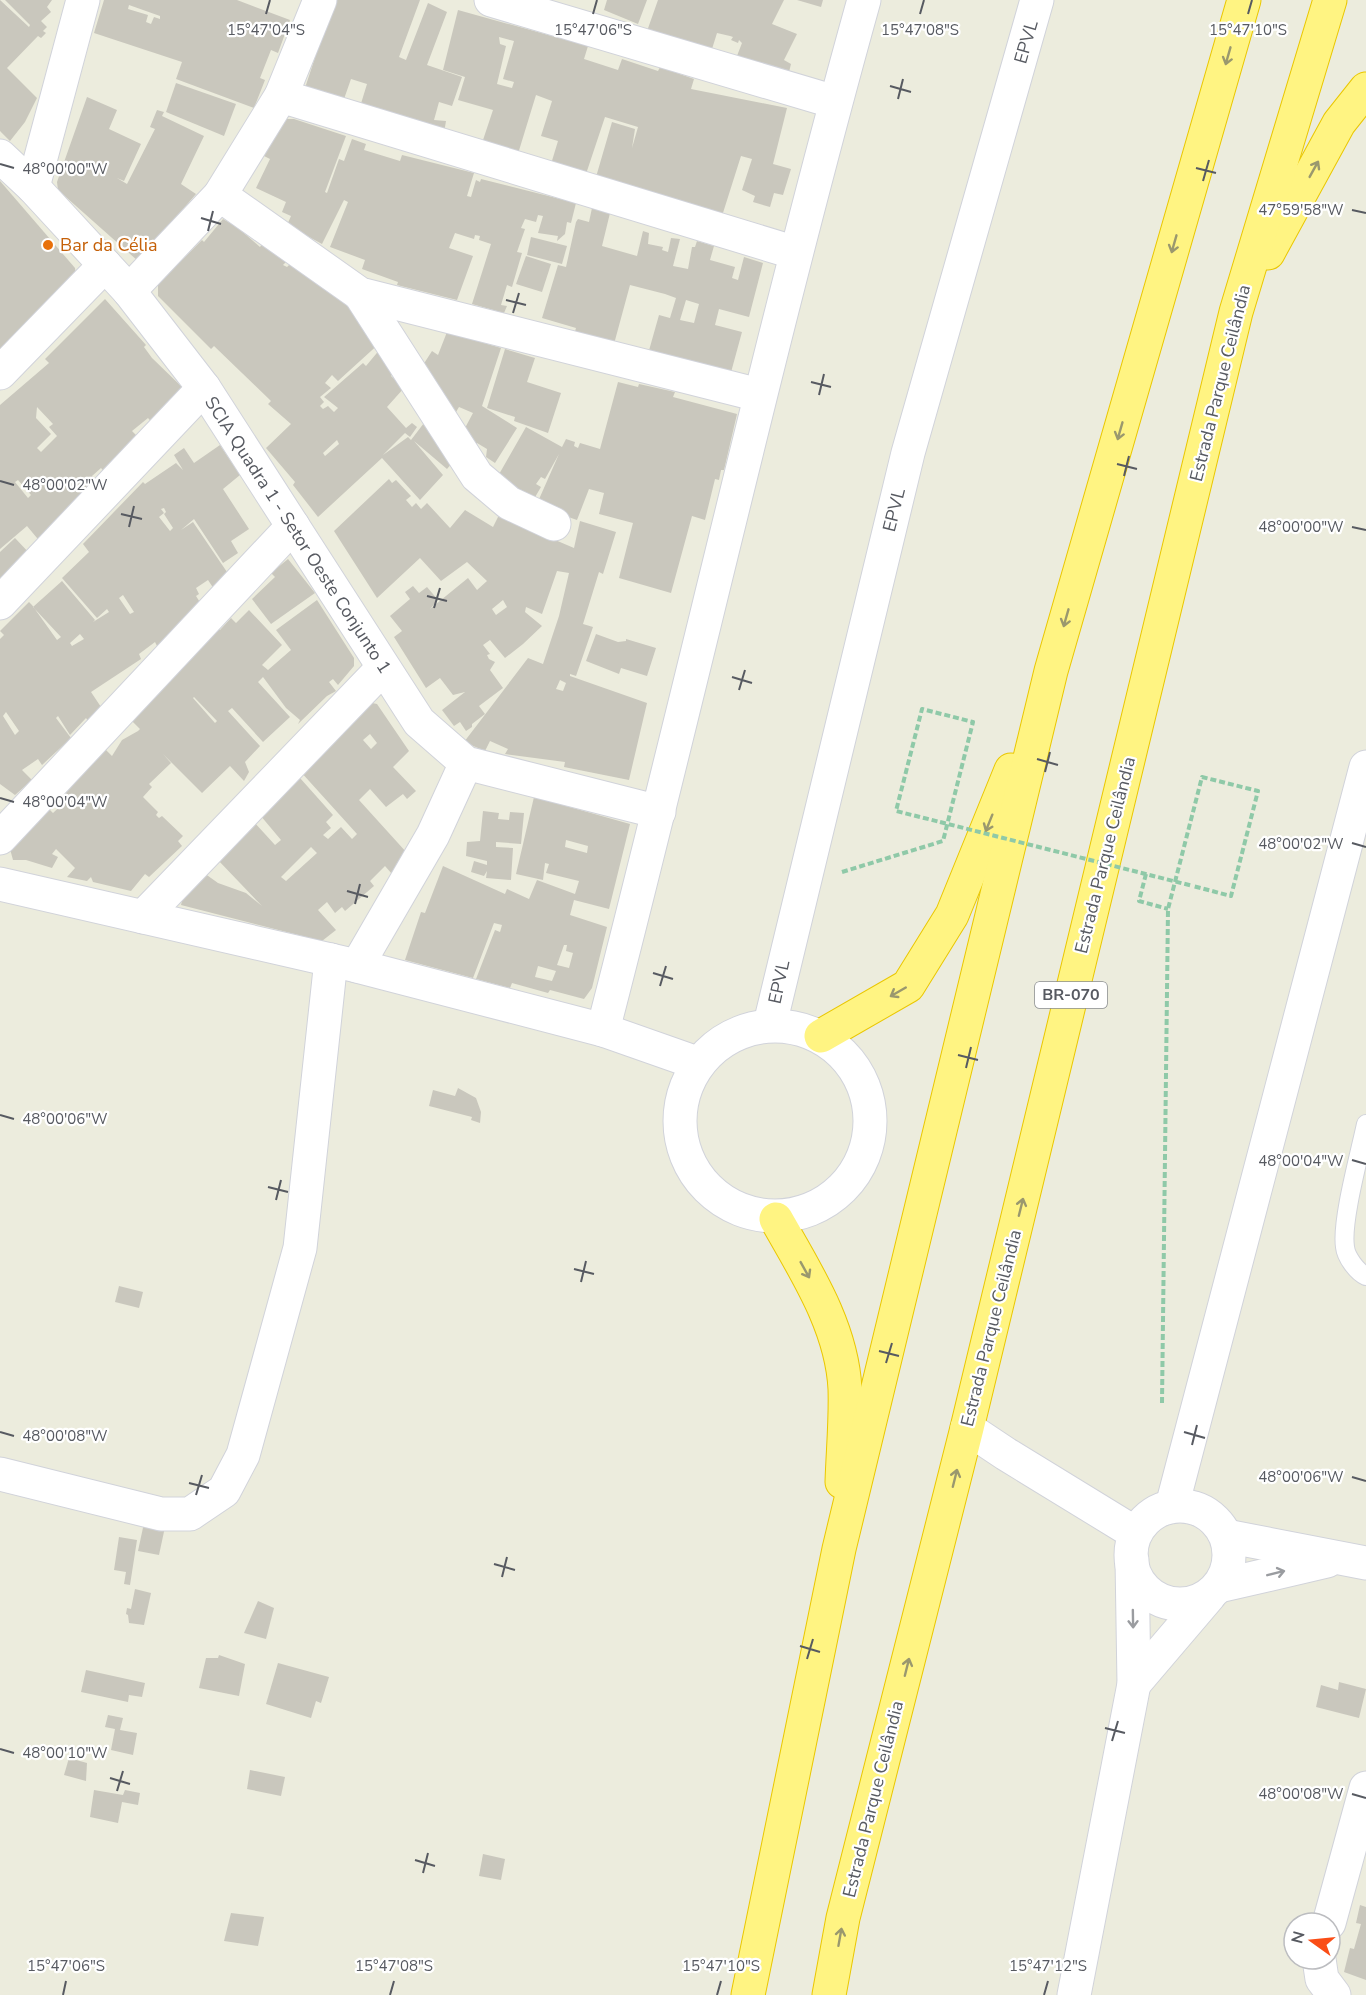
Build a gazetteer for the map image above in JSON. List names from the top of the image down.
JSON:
{
  "streets": {
    "highway": ["Estrada Parque Ceilândia", "BR-070"],
    "street": ["EPVL", "SCIA Quadra 1 - Setor Oeste Conjunto 1"]
  },
  "places": ["Bar da Célia"],
  "north": "left",
  "coordinates": [
    "15°47'04\"S",
    "15°47'06\"S",
    "15°47'08\"S",
    "15°47'10\"S",
    "48°00'00\"W",
    "47°59'58\"W",
    "48°00'02\"W",
    "48°00'04\"W",
    "48°00'06\"W",
    "48°00'08\"W",
    "48°00'10\"W",
    "15°47'12\"S"
  ]
}
